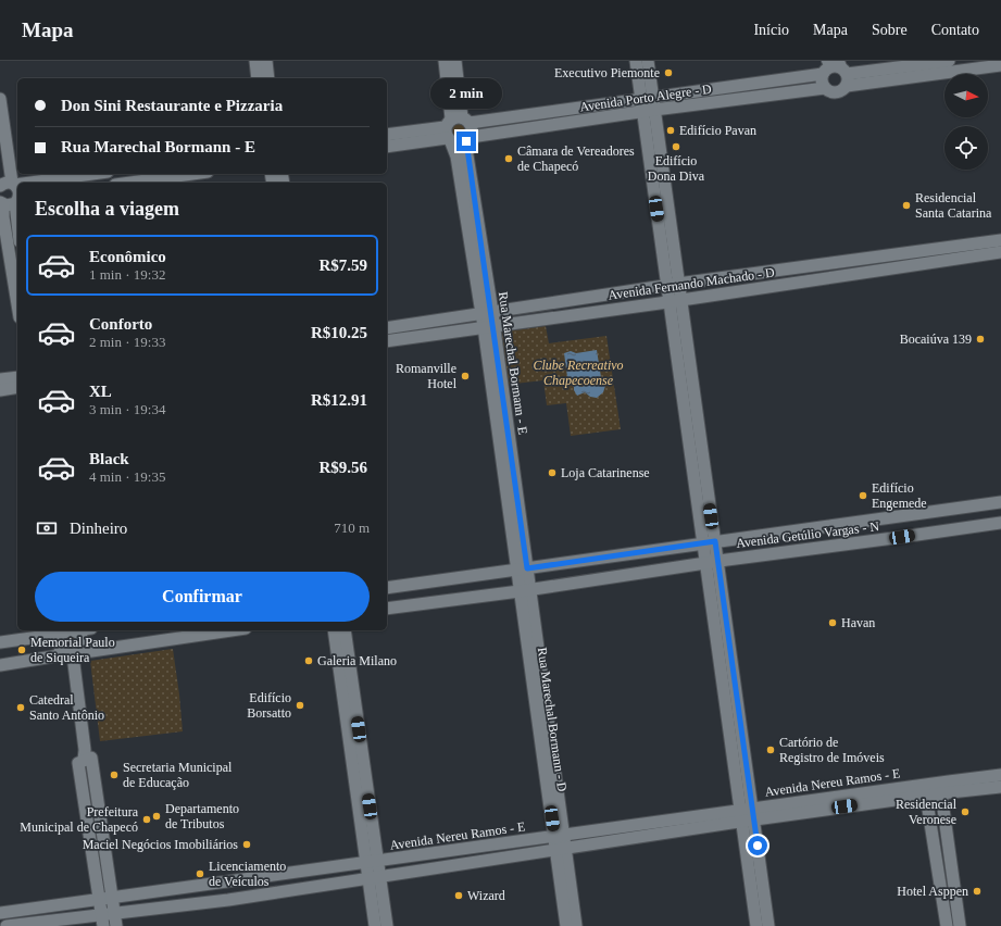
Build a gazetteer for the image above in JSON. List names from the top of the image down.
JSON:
{
  "streets": {
    "street": [
      "Avenida Porto Alegre - D",
      "Avenida Fernando Machado - D",
      "Rua Marechal Bormann - E",
      "Avenida Getúlio Vargas - N",
      "Rua Marechal Bormann - D",
      "Avenida Nereu Ramos - E"
    ]
  },
  "crossings": [
    ["Avenida Porto Alegre - D", "Rua Marechal Bormann - E"],
    ["Avenida Fernando Machado - D", "Rua Marechal Bormann - E"],
    ["Rua Marechal Bormann - E", "Avenida Getúlio Vargas - N"],
    ["Rua Marechal Bormann - E", "Rua Marechal Bormann - D"],
    ["Avenida Getúlio Vargas - N", "Rua Marechal Bormann - D"],
    ["Rua Marechal Bormann - D", "Avenida Nereu Ramos - E"]
  ],
  "parks": ["Clube Recreativo Chapecoense"],
  "places": [
    "Executivo Piemonte",
    "Edifício Pavan",
    "Edifício Dona Diva",
    "Câmara de Vereadores de Chapecó",
    "Residencial Santa Catarina",
    "Bocaiúva 139",
    "Romanville Hotel",
    "Loja Catarinense",
    "Edifício Engemede",
    "Havan",
    "Memorial Paulo de Siqueira",
    "Galeria Milano",
    "Edifício Borsatto",
    "Catedral Santo Antônio",
    "Cartório de Registro de Imóveis",
    "Secretaria Municipal de Educação",
    "Residencial Veronese",
    "Departamento de Tributos",
    "Prefeitura Municipal de Chapecó",
    "Maciel Negócios Imobiliários",
    "Licenciamento de Veículos",
    "Hotel Asppen",
    "Wizard"
  ],
  "north": "right",
  "page": {
    "header": "Mapa",
    "nav": [
      "Início",
      "Mapa",
      "Sobre",
      "Contato"
    ],
    "bubble": "2 min",
    "banner": ["Don Sini Restaurante e Pizzaria", "Rua Marechal Bormann - E"],
    "heading": "Escolha a viagem",
    "list": [
      {
        "name": "Econômico",
        "note": "1 min · 19:32",
        "value": "R$7.59"
      },
      {
        "name": "Conforto",
        "note": "2 min · 19:33",
        "value": "R$10.25"
      },
      {
        "name": "XL",
        "note": "3 min · 19:34",
        "value": "R$12.91"
      },
      {
        "name": "Black",
        "note": "4 min · 19:35",
        "value": "R$9.56"
      }
    ],
    "pay": ["Dinheiro", "710 m"],
    "buttons": "Confirmar"
  }
}
